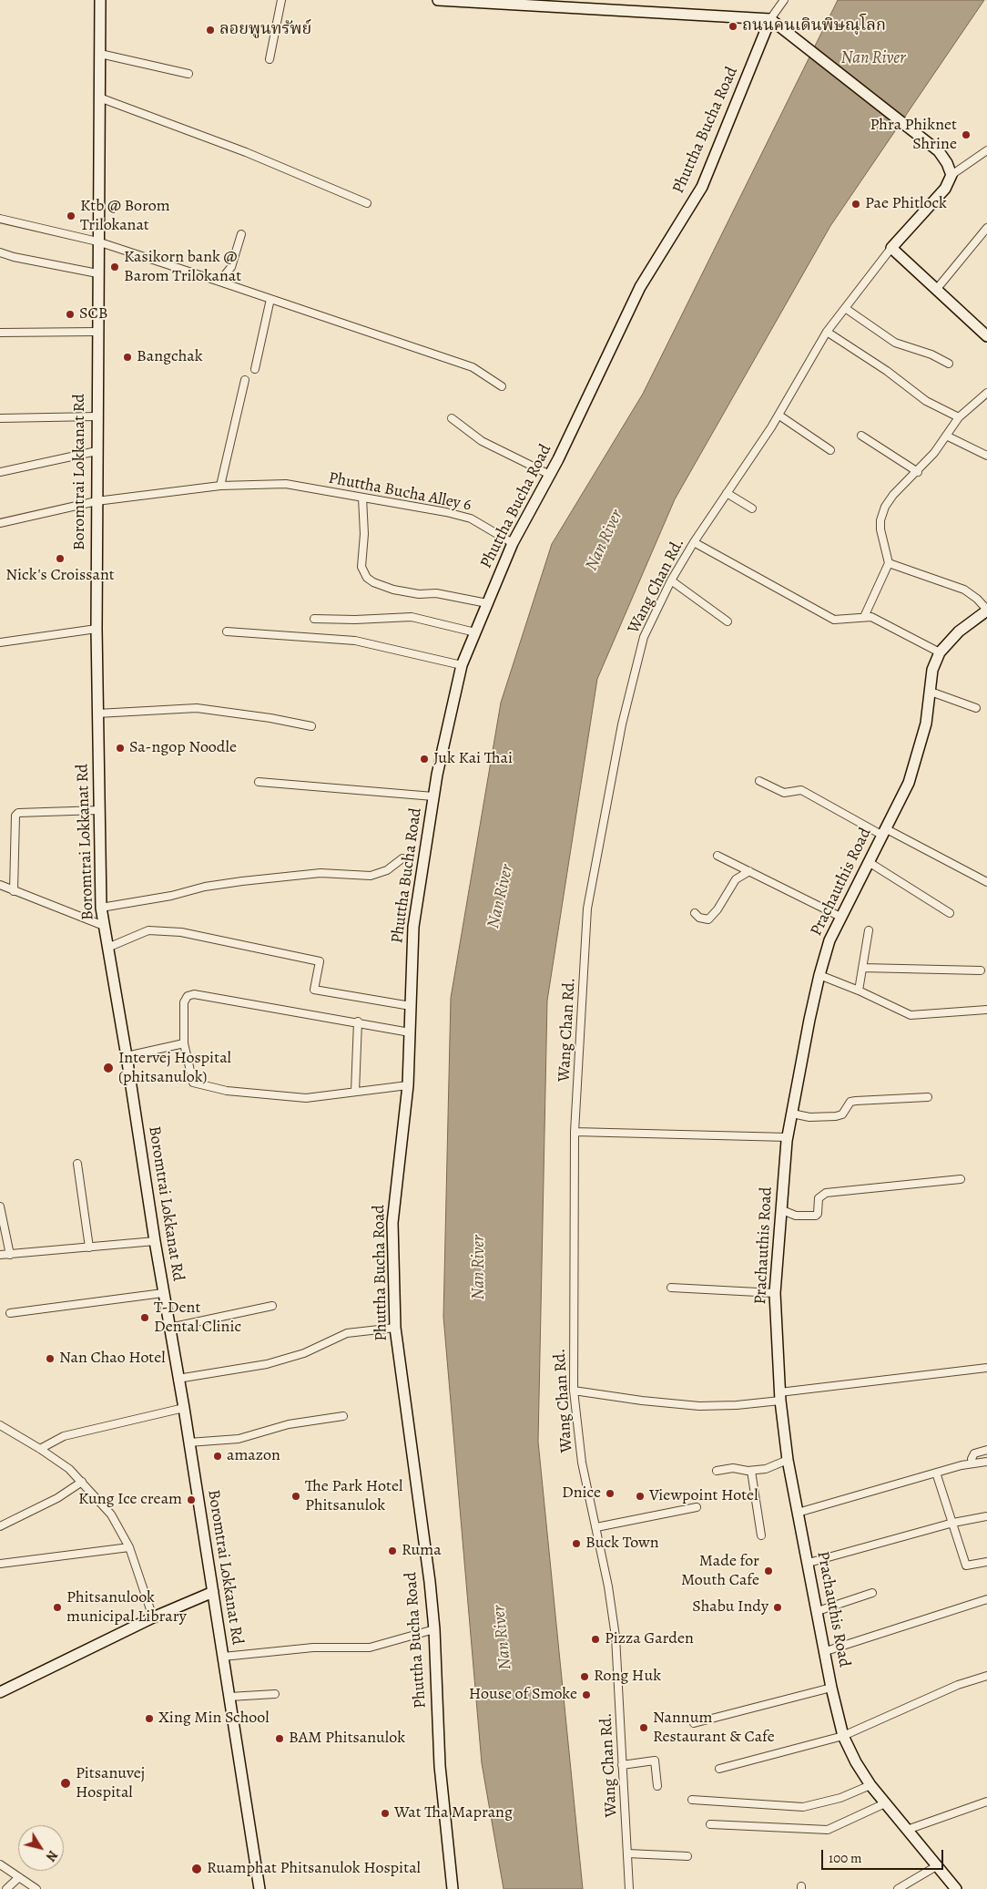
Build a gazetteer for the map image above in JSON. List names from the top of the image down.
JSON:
{
  "streets": {
    "street": [
      "Phuttha Bucha Road",
      "Boromtrai Lokkanat Rd",
      "Phuttha Bucha Alley 6",
      "Wang Chan Rd.",
      "Prachauthis Road"
    ]
  },
  "crossings": [
    ["Phuttha Bucha Road", "Phuttha Bucha Alley 6"],
    ["Boromtrai Lokkanat Rd", "Phuttha Bucha Alley 6"]
  ],
  "water": ["Nan River"],
  "places": [
    "ถนนคนเดินพิษณุโลก",
    "ลอยพูนทรัพย์",
    "Phra Phiknet Shrine",
    "Pae Phitlock",
    "Ktb @ Borom Trilokanat",
    "Kasikorn bank @ Barom Trilokanat",
    "SCB",
    "Bangchak",
    "Nick's Croissant",
    "Sa-ngop Noodle",
    "Juk Kai Thai",
    "Intervej Hospital (phitsanulok)",
    "T-Dent Dental Clinic",
    "Nan Chao Hotel",
    "amazon",
    "Dnice",
    "The Park Hotel Phitsanulok",
    "Viewpoint Hotel",
    "Kung Ice cream",
    "Buck Town",
    "Ruma",
    "Made for Mouth Cafe",
    "Phitsanulook municipal Library",
    "Shabu Indy",
    "Pizza Garden",
    "Rong Huk",
    "House of Smoke",
    "Xing Min School",
    "Nannum Restaurant & Cafe",
    "BAM Phitsanulok",
    "Pitsanuvej Hospital",
    "Wat Tha Maprang",
    "Ruamphat Phitsanulok Hospital"
  ],
  "scale_bar": "100 m",
  "north": "bottom right"
}
